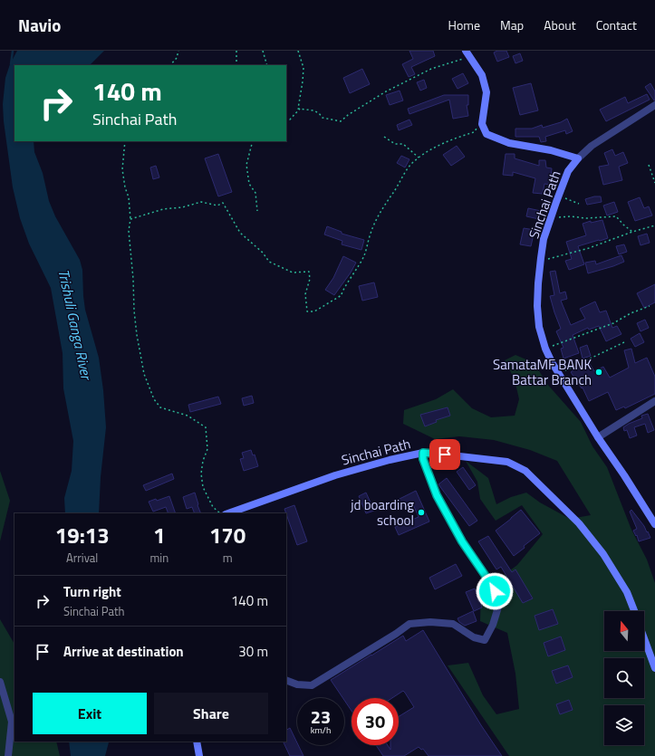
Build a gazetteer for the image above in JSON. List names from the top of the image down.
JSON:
{
  "streets": {
    "street": ["Sinchai Path"]
  },
  "water": ["Trishuli Ganga River"],
  "places": ["SamataMF BANK Battar Branch", "jd boarding school"],
  "north": "top",
  "page": {
    "header": "Navio",
    "nav": [
      "Home",
      "Map",
      "About",
      "Contact"
    ],
    "turn": ["140 m", "Sinchai Path"],
    "eta": [
      "19:13",
      "Arrival",
      "1",
      "min",
      "170",
      "m"
    ],
    "list": [
      {
        "name": "Turn right",
        "note": "Sinchai Path",
        "value": "140 m"
      },
      {
        "name": "Arrive at destination",
        "value": "30 m"
      }
    ],
    "buttons": ["Exit", "Share"],
    "speed": "23 km/h",
    "limit": "30"
  }
}
